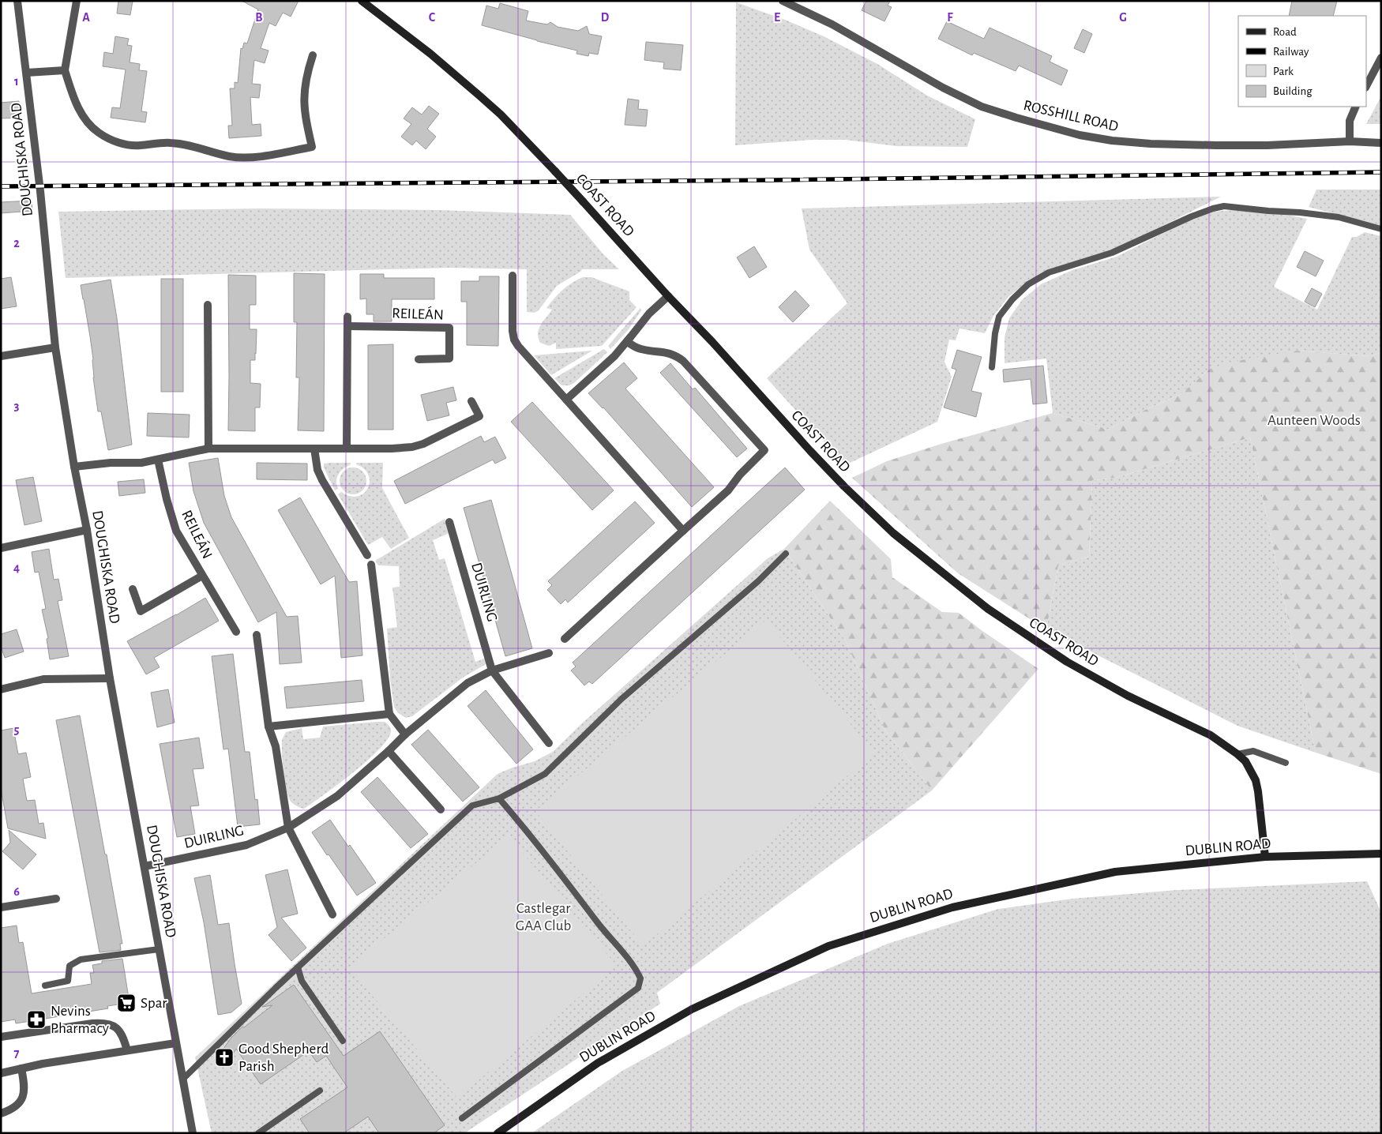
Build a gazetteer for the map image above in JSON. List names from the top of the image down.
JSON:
{
  "streets": {
    "main road": ["COAST ROAD", "DUBLIN ROAD"],
    "street": [
      "ROSSHILL ROAD",
      "DOUGHISKA ROAD",
      "REILEÁN",
      "DUIRLING"
    ]
  },
  "crossings": [
    ["DOUGHISKA ROAD", "DUIRLING"],
    ["COAST ROAD", "DUBLIN ROAD"]
  ],
  "parks": ["Aunteen Woods", "Castlegar GAA Club"],
  "places": {
    "supermarket": ["Spar"],
    "pharmacy": ["Nevins Pharmacy"],
    "church": ["Good Shepherd Parish"]
  },
  "legend": [
    "Road",
    "Railway",
    "Park",
    "Building"
  ],
  "grid": {
    "columns": [
      "A",
      "B",
      "C",
      "D",
      "E",
      "F",
      "G"
    ],
    "rows": [
      "1",
      "2",
      "3",
      "4",
      "5",
      "6",
      "7"
    ]
  }
}
